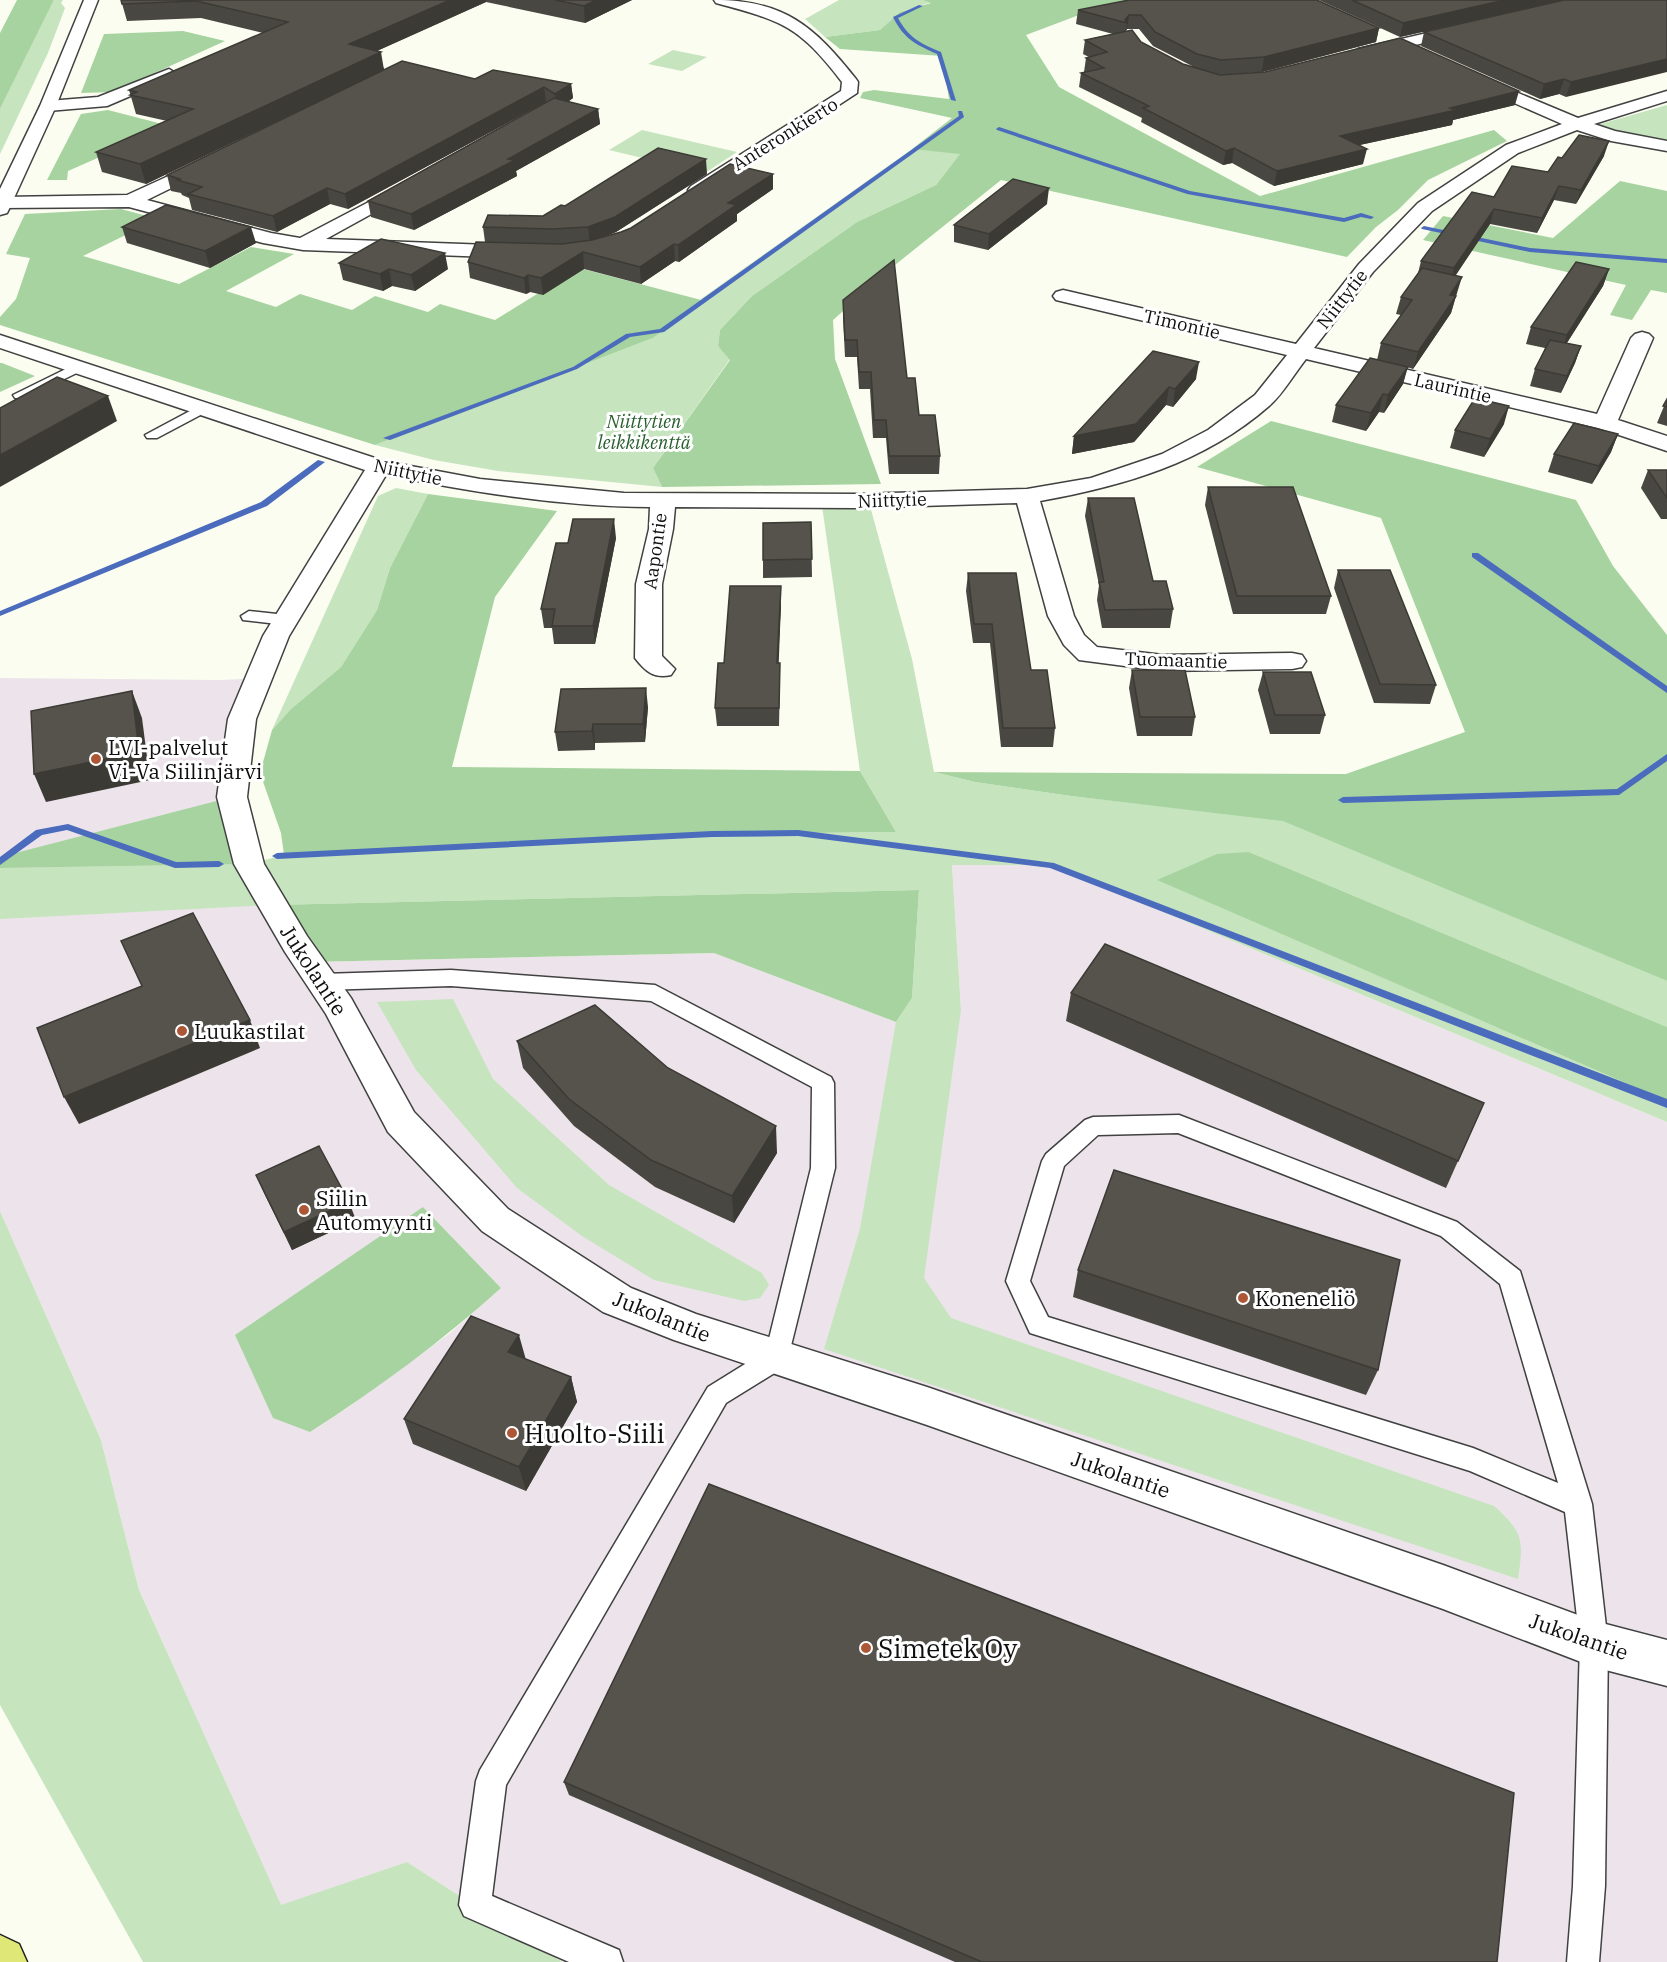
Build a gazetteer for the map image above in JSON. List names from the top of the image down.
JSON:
{
  "streets": {
    "street": [
      "Anteronkierto",
      "Niittytie",
      "Timontie",
      "Laurintie",
      "Aapontie",
      "Tuomaantie",
      "Jukolantie"
    ]
  },
  "crossings": [
    ["Niittytie", "Timontie"],
    ["Niittytie", "Laurintie"],
    ["Niittytie", "Aapontie"],
    ["Niittytie", "Tuomaantie"],
    ["Niittytie", "Jukolantie"],
    ["Timontie", "Laurintie"]
  ],
  "parks": ["Niittytien leikkikenttä"],
  "places": [
    "LVI-palvelut Vi-Va Siilinjärvi",
    "Luukastilat",
    "Siilin Automyynti",
    "Koneneliö",
    "Huolto-Siili",
    "Simetek Oy"
  ]
}
